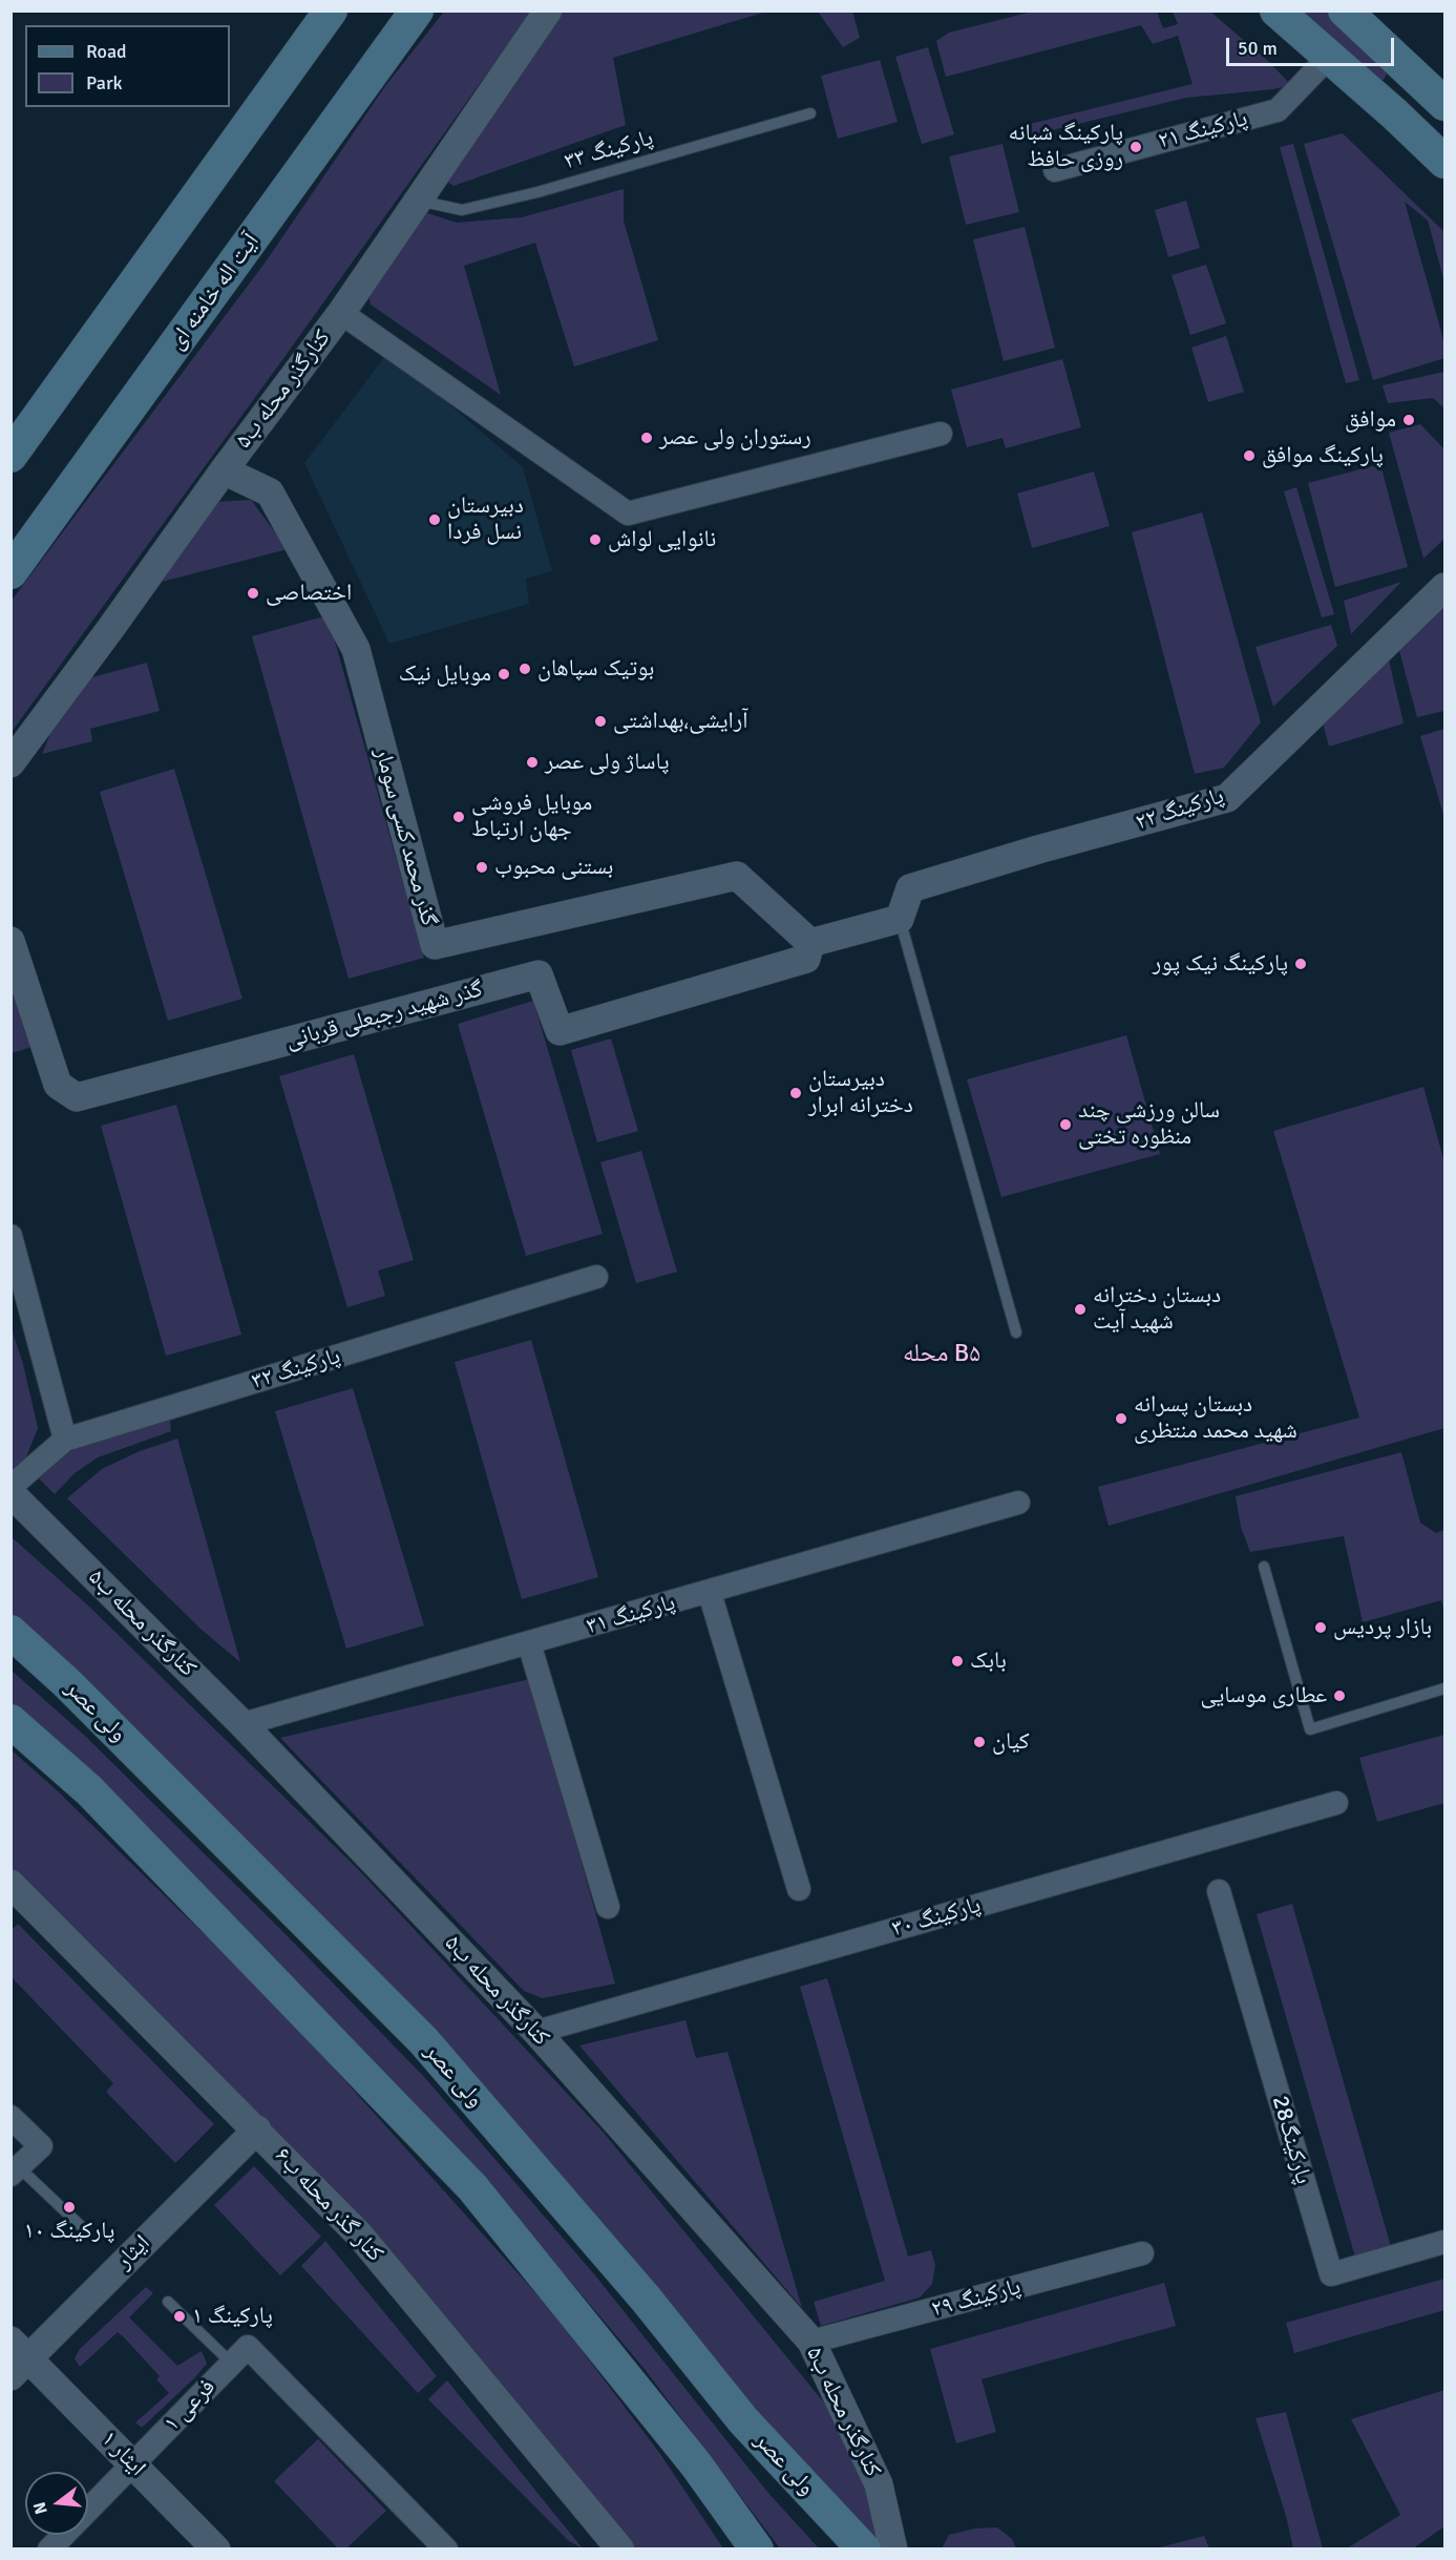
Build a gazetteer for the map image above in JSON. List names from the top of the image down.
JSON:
{
  "streets": {
    "main road": ["آیت اله خامنه ای", "ولی عصر"],
    "street": [
      "پارکینگ ۲۱",
      "کنارگذر محله ب۵",
      "پارکینگ ۲۲",
      "گذر محمد کسی سومار",
      "گذر شهید رجبعلی قربانی",
      "پارکینگ ۳۲",
      "پارکینگ ۳۱",
      "پارکینگ ۳۰",
      "پارکینگ28",
      "کنار گذر محله ب۶",
      "ایثار",
      "پارکینگ ۲۹",
      "فرعی ۱",
      "ایثار ۱"
    ],
    "lane": ["پارکینگ ۳۳"]
  },
  "crossings": [
    ["پارکینگ ۳۳", "کنارگذر محله ب۵"],
    ["کنارگذر محله ب۵", "گذر محمد کسی سومار"],
    ["کنارگذر محله ب۵", "پارکینگ ۳۱"],
    ["کنارگذر محله ب۵", "پارکینگ ۳۰"],
    ["کنارگذر محله ب۵", "پارکینگ ۲۹"],
    ["گذر محمد کسی سومار", "گذر شهید رجبعلی قربانی"],
    ["کنار گذر محله ب۶", "ایثار"],
    ["ایثار", "ایثار ۱"],
    ["فرعی ۱", "ایثار ۱"]
  ],
  "districts": ["محله B۵"],
  "places": [
    "پارکینگ شبانه روزی حافظ",
    "موافق",
    "رستوران ولی عصر",
    "پارکینگ موافق",
    "دبیرستان نسل فردا",
    "نانوایی لواش",
    "اختصاصی",
    "بوتیک سپاهان",
    "موبایل نیک",
    "آرایشی،بهداشتی",
    "پاساژ ولی عصر",
    "موبایل فروشی جهان ارتباط",
    "بستنی محبوب",
    "پارکینگ نیک پور",
    "دبیرستان دخترانه ابرار",
    "سالن ورزشی چند منظوره تختی",
    "دبستان دخترانه شهید آیت",
    "دبستان پسرانه شهید محمد منتظری",
    "بازار پردیس",
    "بابک",
    "عطاری موسایی",
    "کیان",
    "پارکینگ ۱۰",
    "پارکینگ ۱"
  ],
  "legend": ["Road", "Park"],
  "scale_bar": "50 m",
  "north": "left"
}
